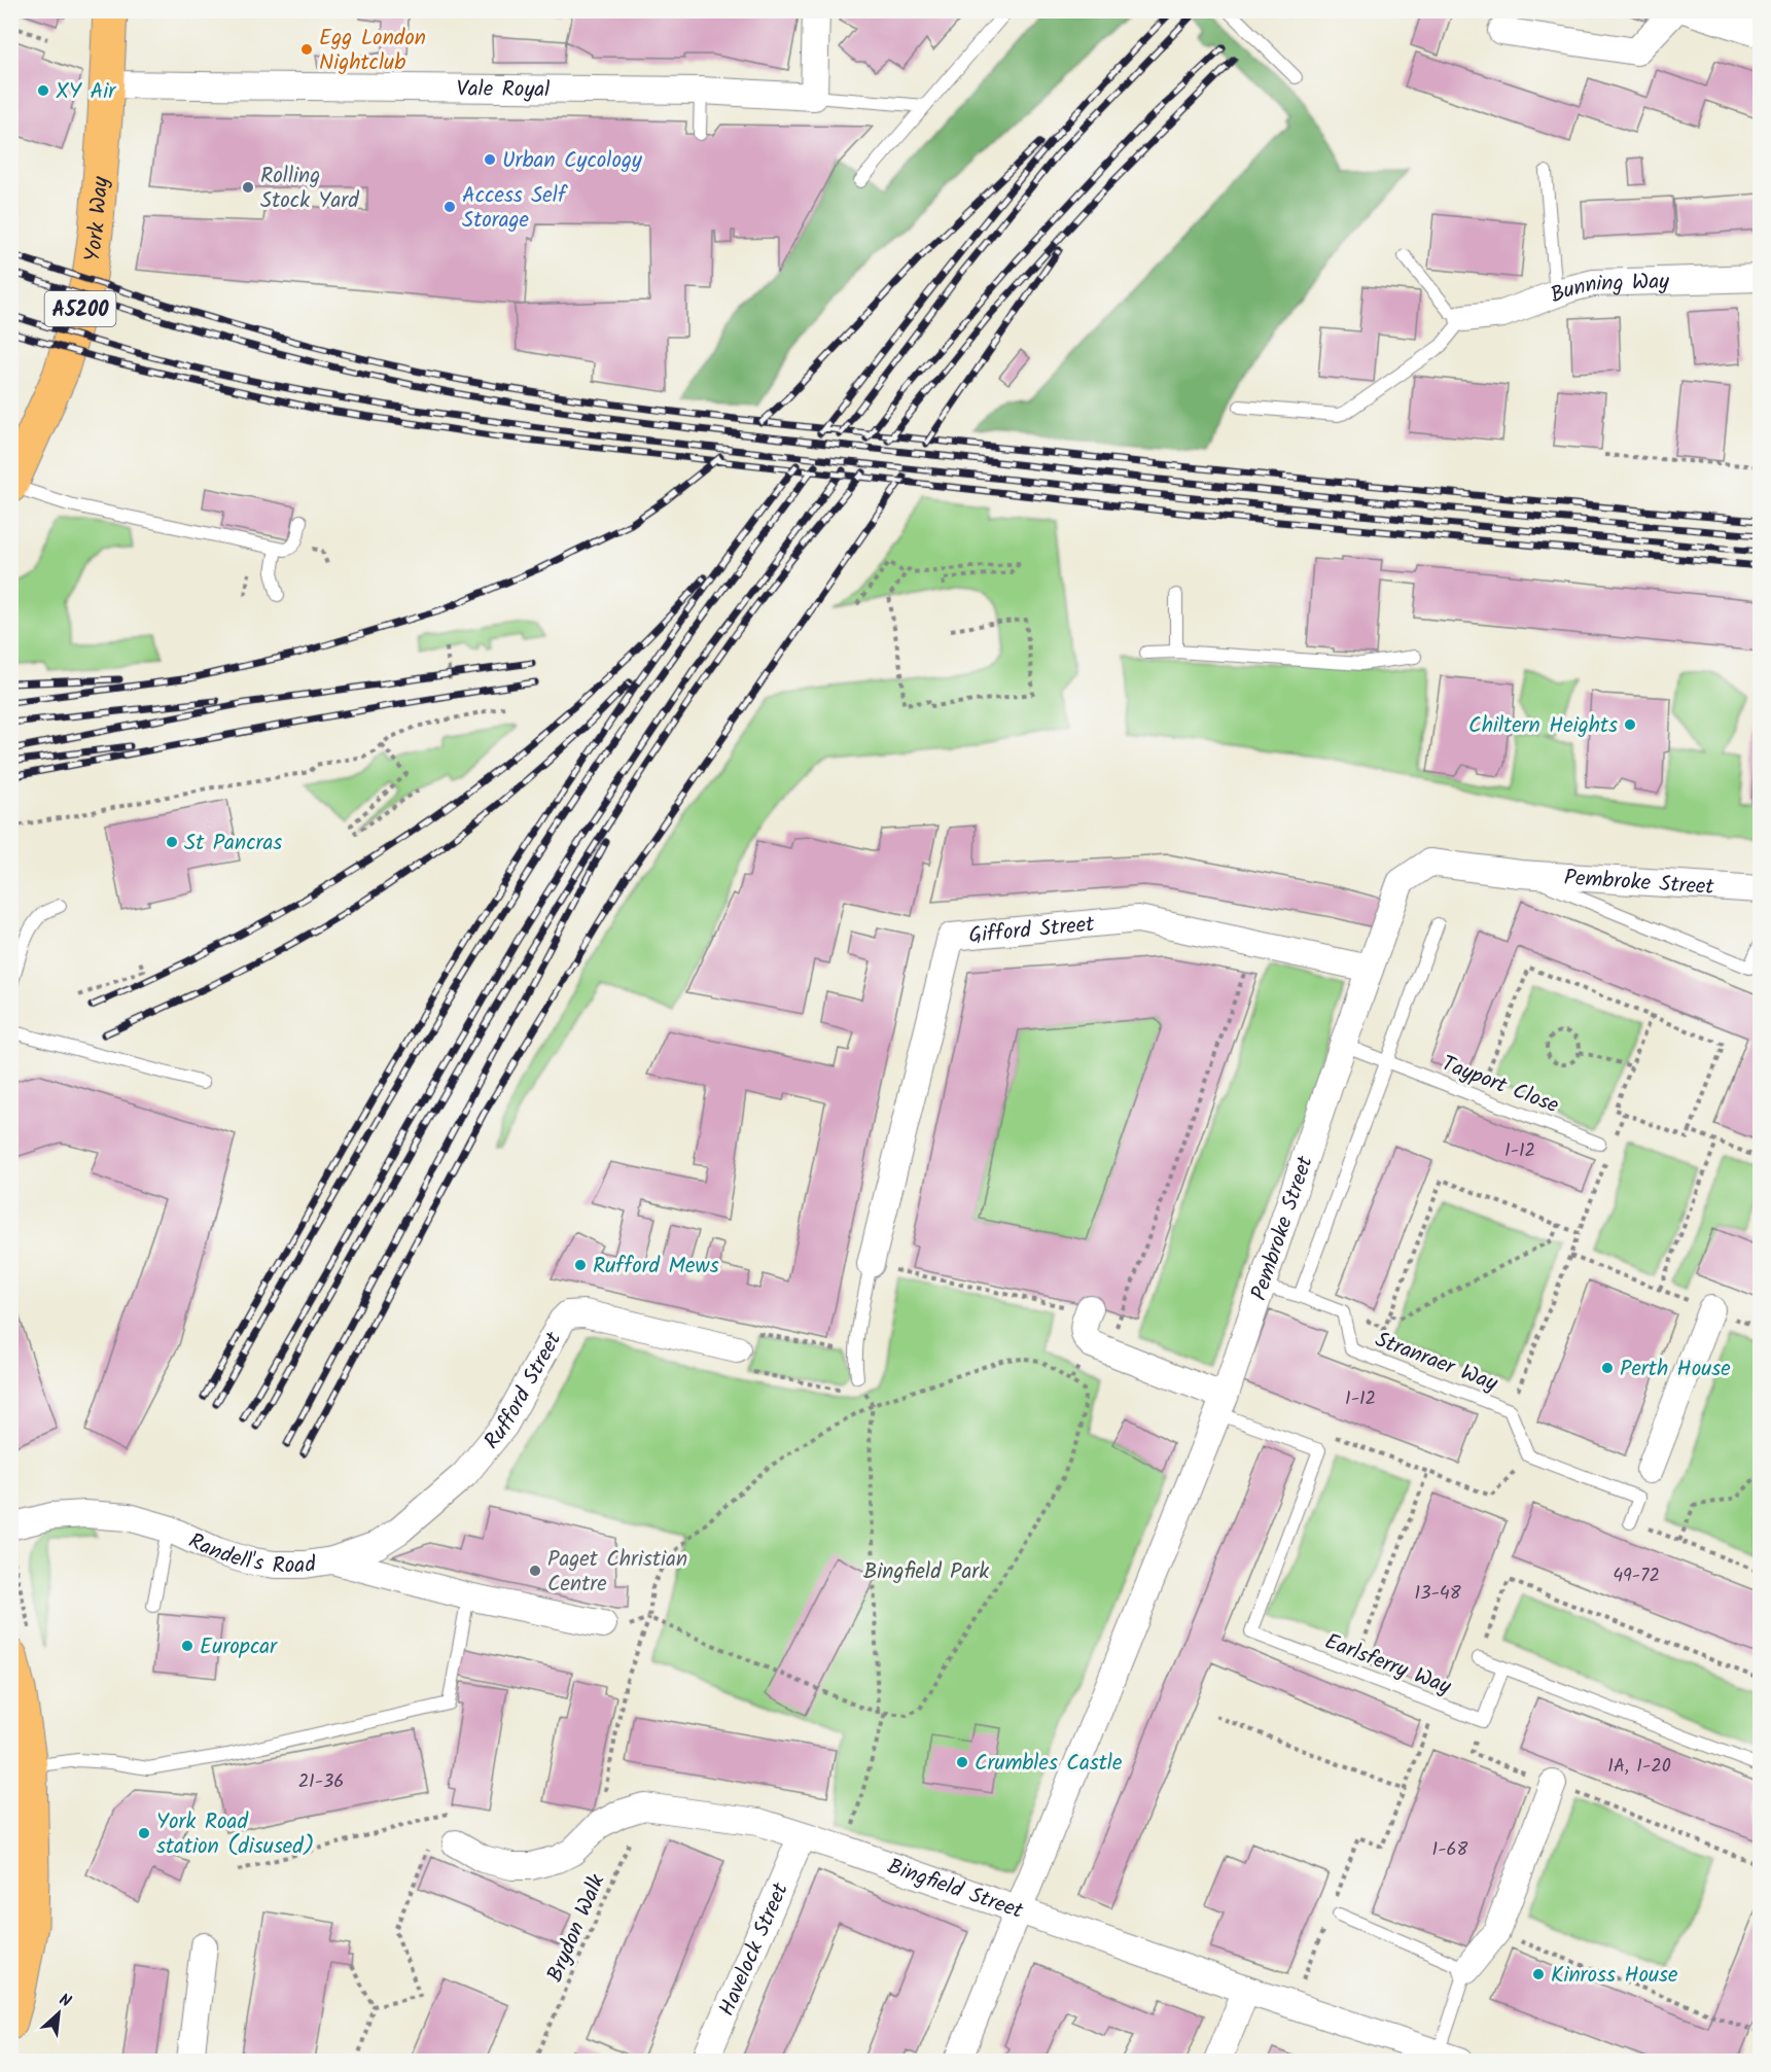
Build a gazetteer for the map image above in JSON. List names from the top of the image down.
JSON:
{
  "streets": {
    "main road": ["York Way", "A5200"],
    "street": [
      "Vale Royal",
      "Bunning Way",
      "Pembroke Street",
      "Gifford Street",
      "Rufford Street",
      "Randell's Road",
      "Bingfield Street",
      "Havelock Street"
    ],
    "lane": ["Tayport Close", "Stranraer Way", "Earlsferry Way"],
    "path": ["Brydon Walk"]
  },
  "crossings": [
    ["Vale Royal", "York Way"],
    ["Pembroke Street", "Gifford Street"],
    ["Pembroke Street", "Tayport Close"],
    ["Pembroke Street", "Stranraer Way"],
    ["Pembroke Street", "Earlsferry Way"],
    ["Pembroke Street", "Bingfield Street"],
    ["Rufford Street", "Randell's Road"],
    ["Bingfield Street", "Brydon Walk"],
    ["Bingfield Street", "Havelock Street"]
  ],
  "parks": ["Bingfield Park"],
  "places": [
    "Egg London Nightclub",
    "XY Air",
    "Urban Cycology",
    "Rolling Stock Yard",
    "Access Self Storage",
    "Chiltern Heights",
    "St Pancras",
    "Rufford Mews",
    "Perth House",
    "Paget Christian Centre",
    "Europcar",
    "Crumbles Castle",
    "York Road station (disused)",
    "Kinross House"
  ],
  "house_numbers": [
    "1-12",
    "1-12",
    "49-72",
    "13-48",
    "1A, 1-20",
    "21-36",
    "1-68"
  ],
  "north": "top right"
}
